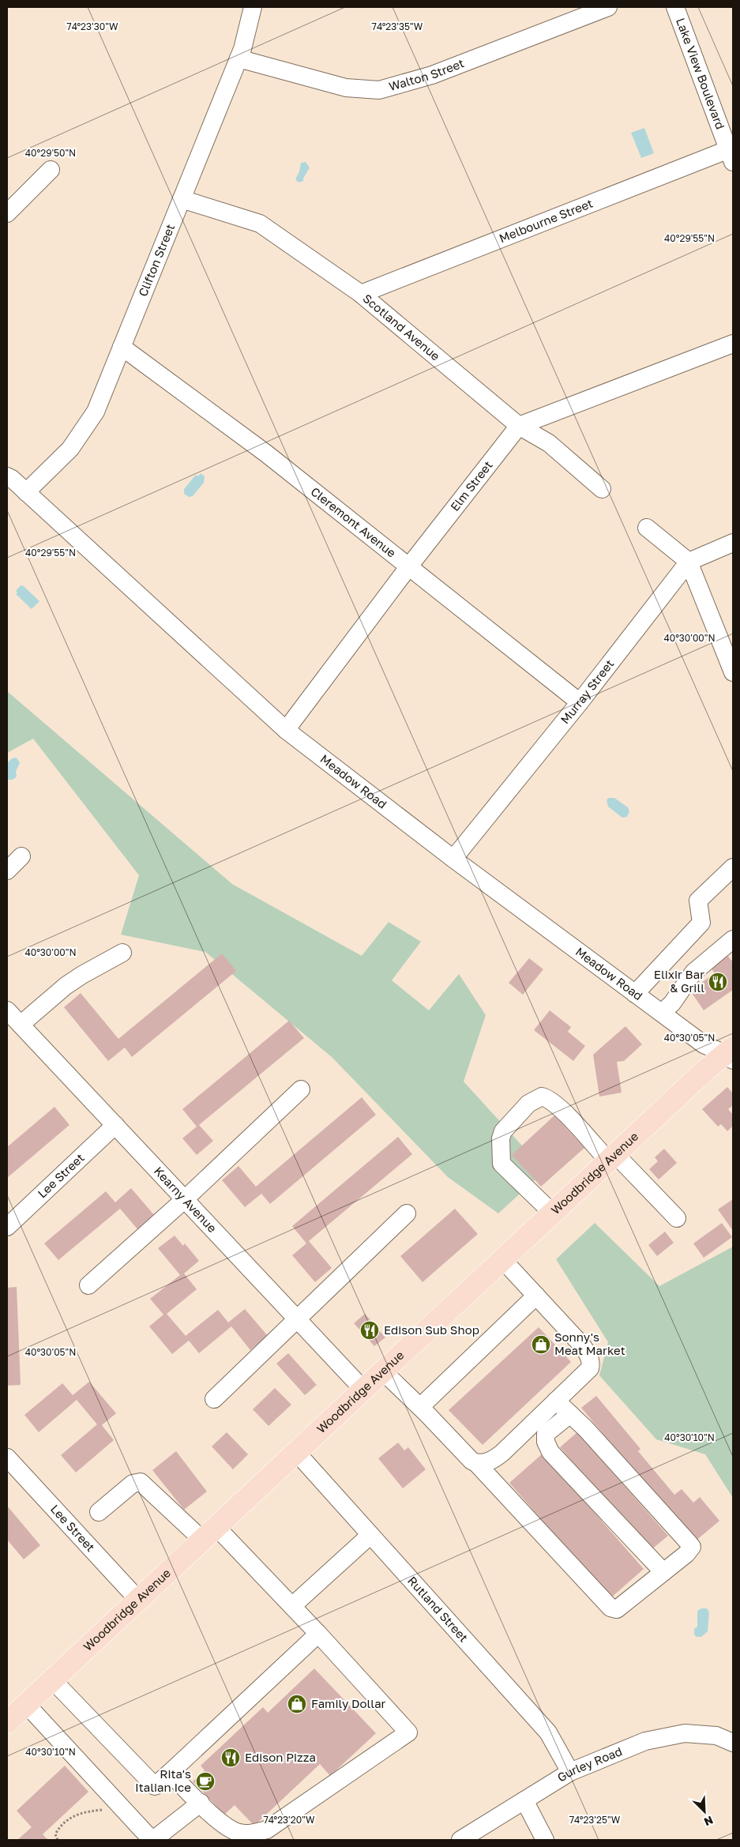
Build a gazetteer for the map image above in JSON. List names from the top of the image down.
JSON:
{
  "streets": {
    "main road": ["Woodbridge Avenue"],
    "street": [
      "Lake View Boulevard",
      "Walton Street",
      "Melbourne Street",
      "Clifton Street",
      "Scotland Avenue",
      "Elm Street",
      "Cleremont Avenue",
      "Murray Street",
      "Meadow Road",
      "Lee Street",
      "Kearny Avenue",
      "Rutland Street",
      "Gurley Road"
    ]
  },
  "crossings": [
    ["Lake View Boulevard", "Melbourne Street"],
    ["Walton Street", "Clifton Street"],
    ["Melbourne Street", "Scotland Avenue"],
    ["Clifton Street", "Scotland Avenue"],
    ["Clifton Street", "Cleremont Avenue"],
    ["Clifton Street", "Meadow Road"],
    ["Scotland Avenue", "Elm Street"],
    ["Elm Street", "Cleremont Avenue"],
    ["Elm Street", "Meadow Road"],
    ["Cleremont Avenue", "Murray Street"],
    ["Murray Street", "Meadow Road"],
    ["Meadow Road", "Woodbridge Avenue"],
    ["Woodbridge Avenue", "Lee Street"],
    ["Woodbridge Avenue", "Kearny Avenue"],
    ["Woodbridge Avenue", "Rutland Street"],
    ["Lee Street", "Kearny Avenue"],
    ["Rutland Street", "Gurley Road"]
  ],
  "places": {
    "restaurant": ["Elixir Bar & Grill", "Edison Sub Shop", "Edison Pizza"],
    "shop": ["Sonny's Meat Market", "Family Dollar"],
    "cafe": ["Rita's Italian Ice"]
  },
  "north": "bottom right",
  "coordinates": [
    "74°23'30\"W",
    "74°23'35\"W",
    "40°29'50\"N",
    "40°29'55\"N",
    "40°30'00\"N",
    "40°30'05\"N",
    "40°30'10\"N",
    "74°23'20\"W",
    "74°23'25\"W"
  ]
}
